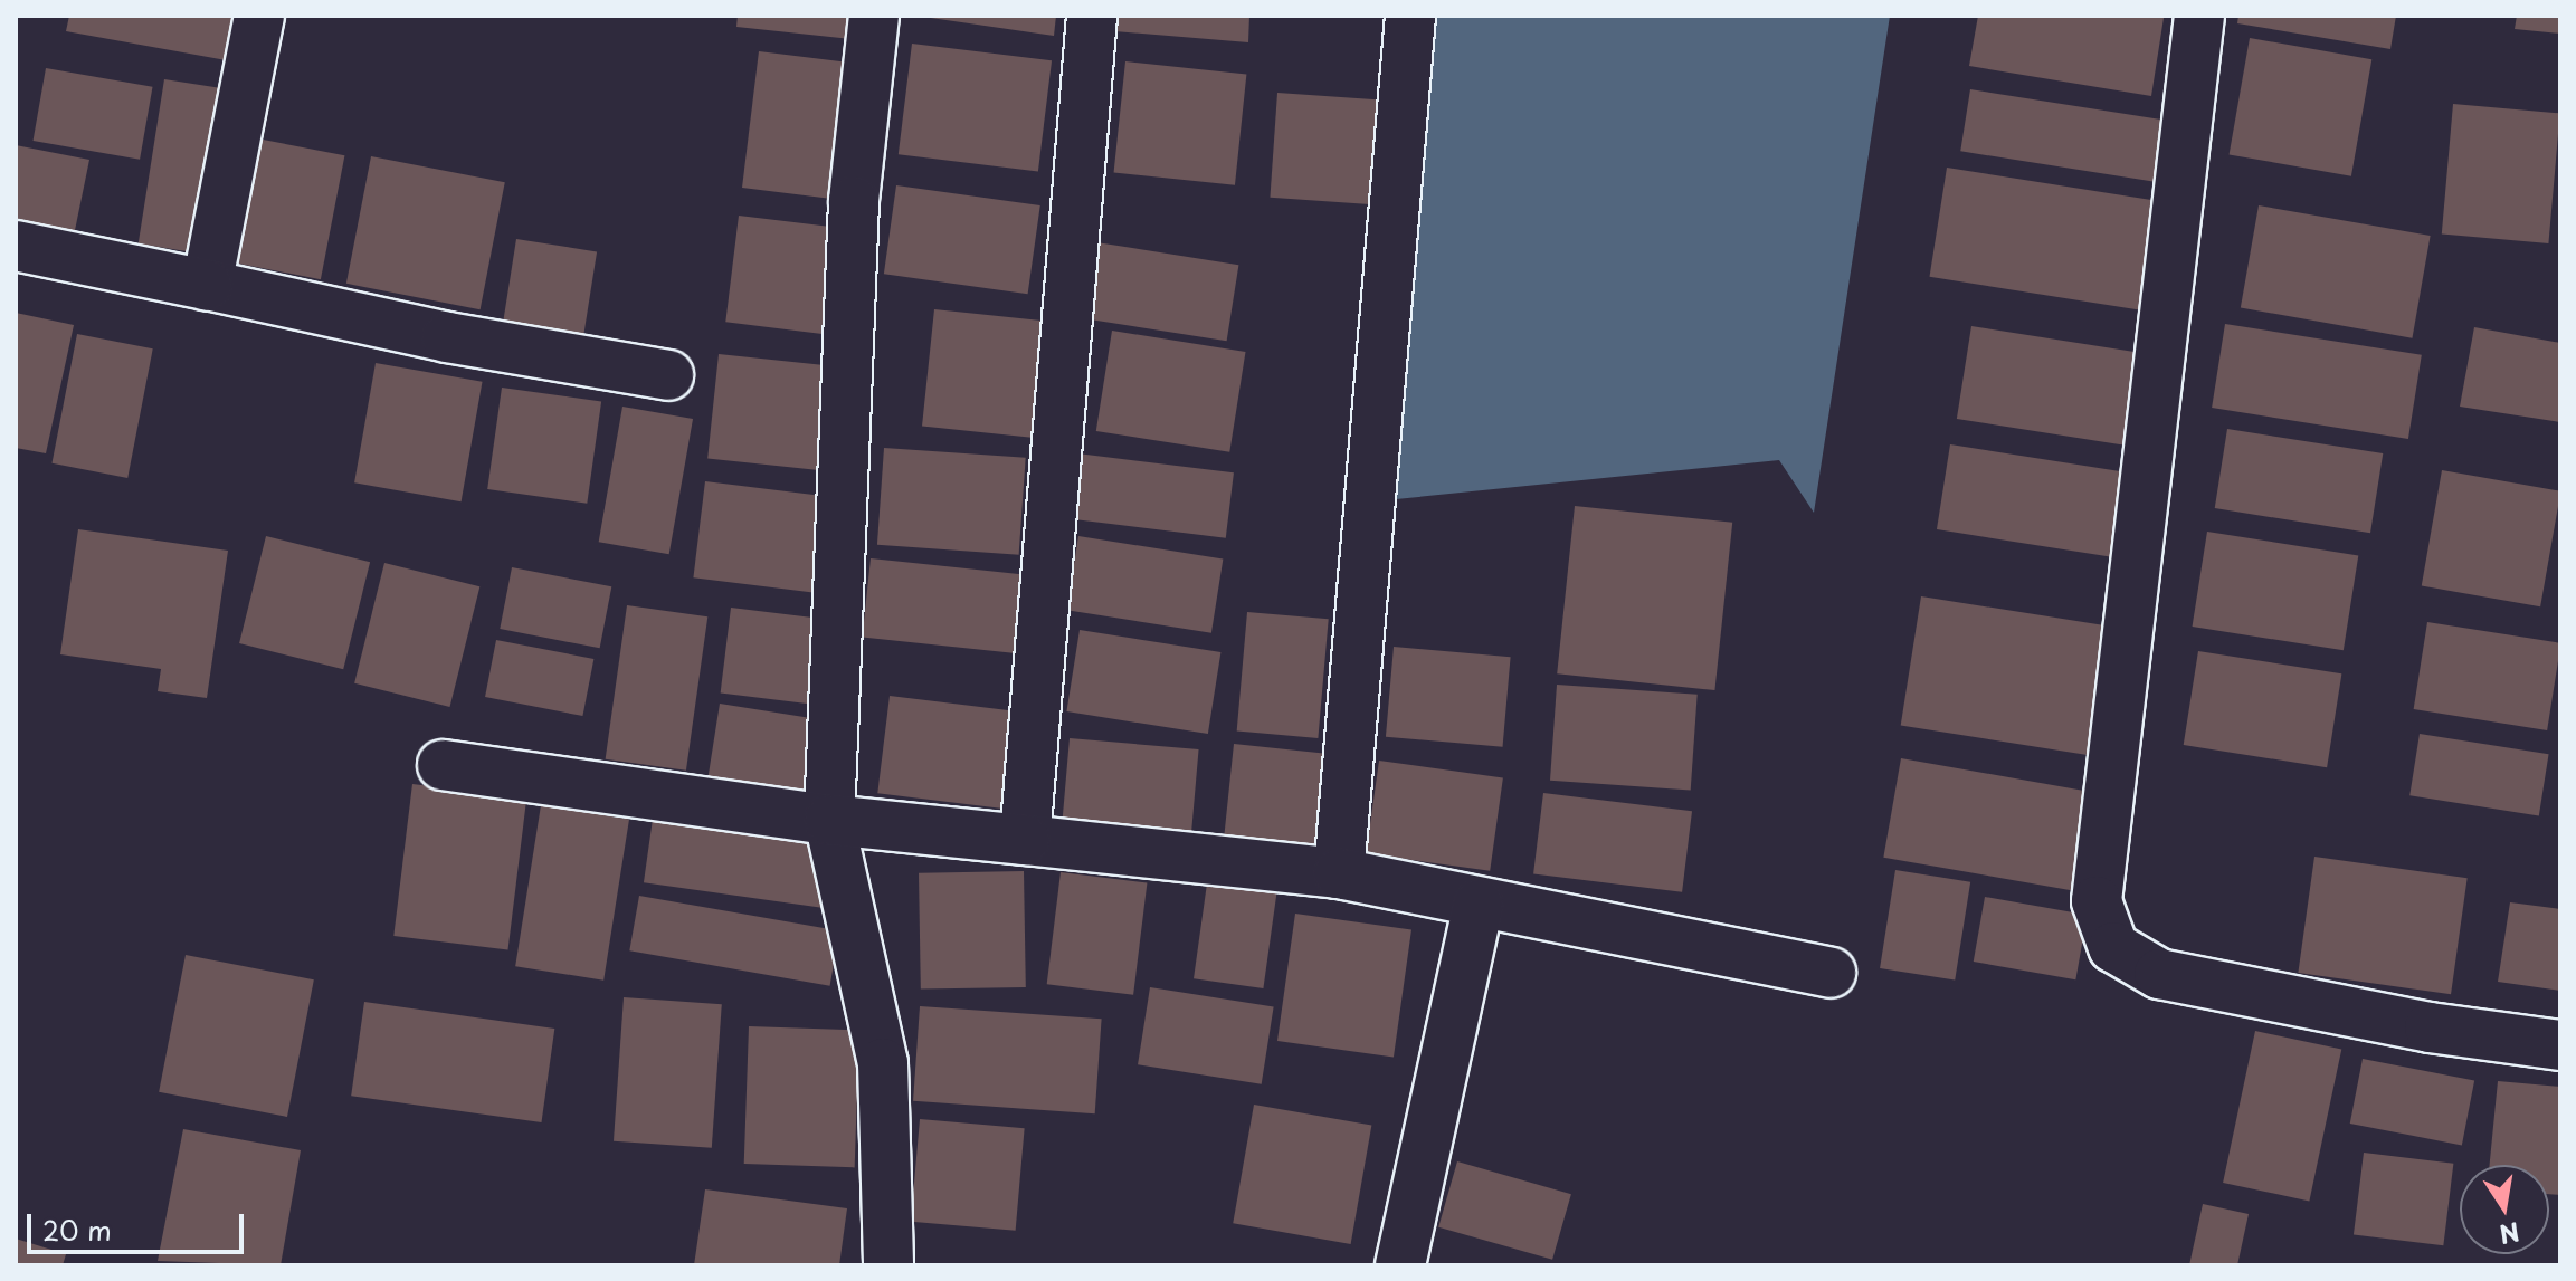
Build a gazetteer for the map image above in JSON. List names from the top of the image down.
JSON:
{
  "scale_bar": "20 m",
  "north": "bottom"
}
